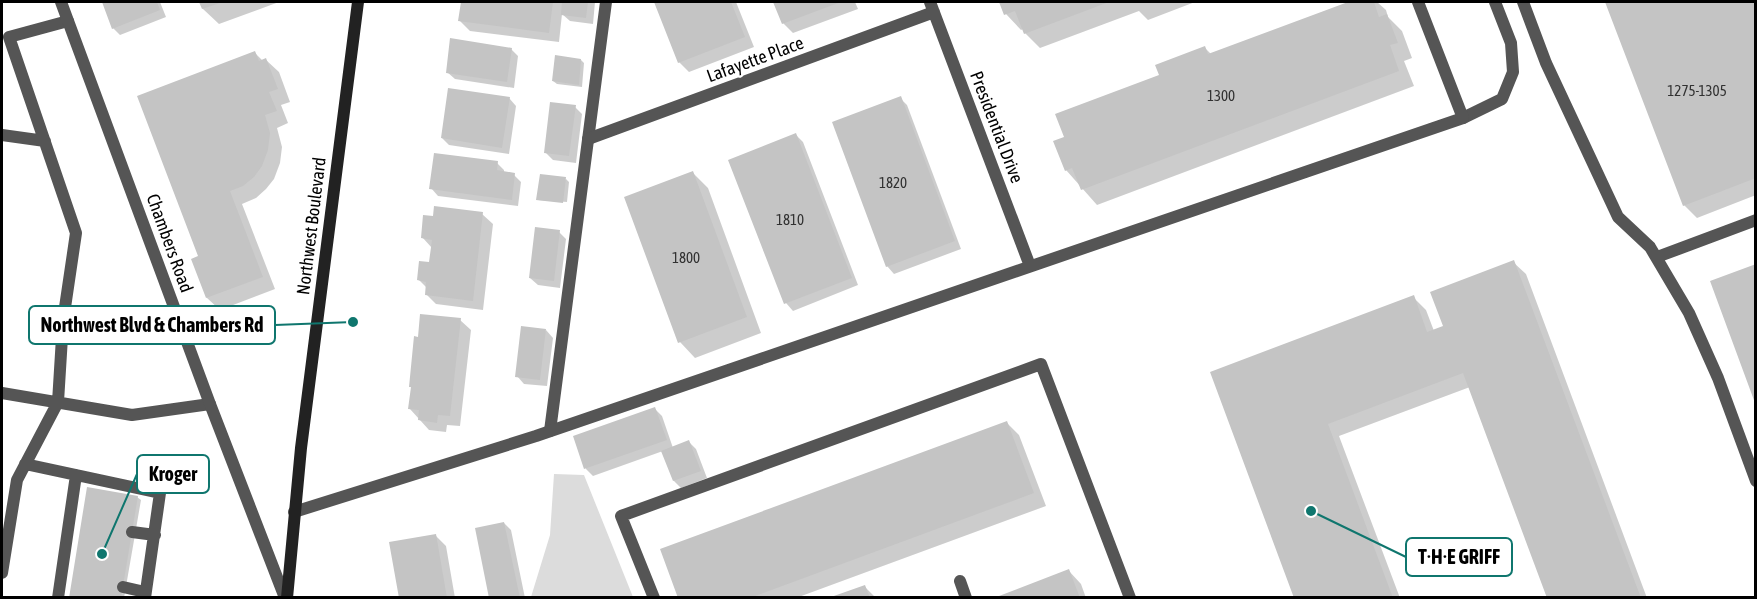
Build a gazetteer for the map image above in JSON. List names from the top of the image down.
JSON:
{
  "streets": {
    "main road": ["Northwest Boulevard"],
    "street": ["Lafayette Place", "Presidential Drive", "Chambers Road"]
  },
  "crossings": [
    ["Lafayette Place", "Presidential Drive"],
    ["Northwest Boulevard", "Chambers Road"]
  ],
  "places": ["Northwest Blvd & Chambers Rd", "T·H·E GRIFF", "Kroger"],
  "house_numbers": [
    "1275-1305",
    "1300",
    "1820",
    "1810",
    "1800"
  ]
}
